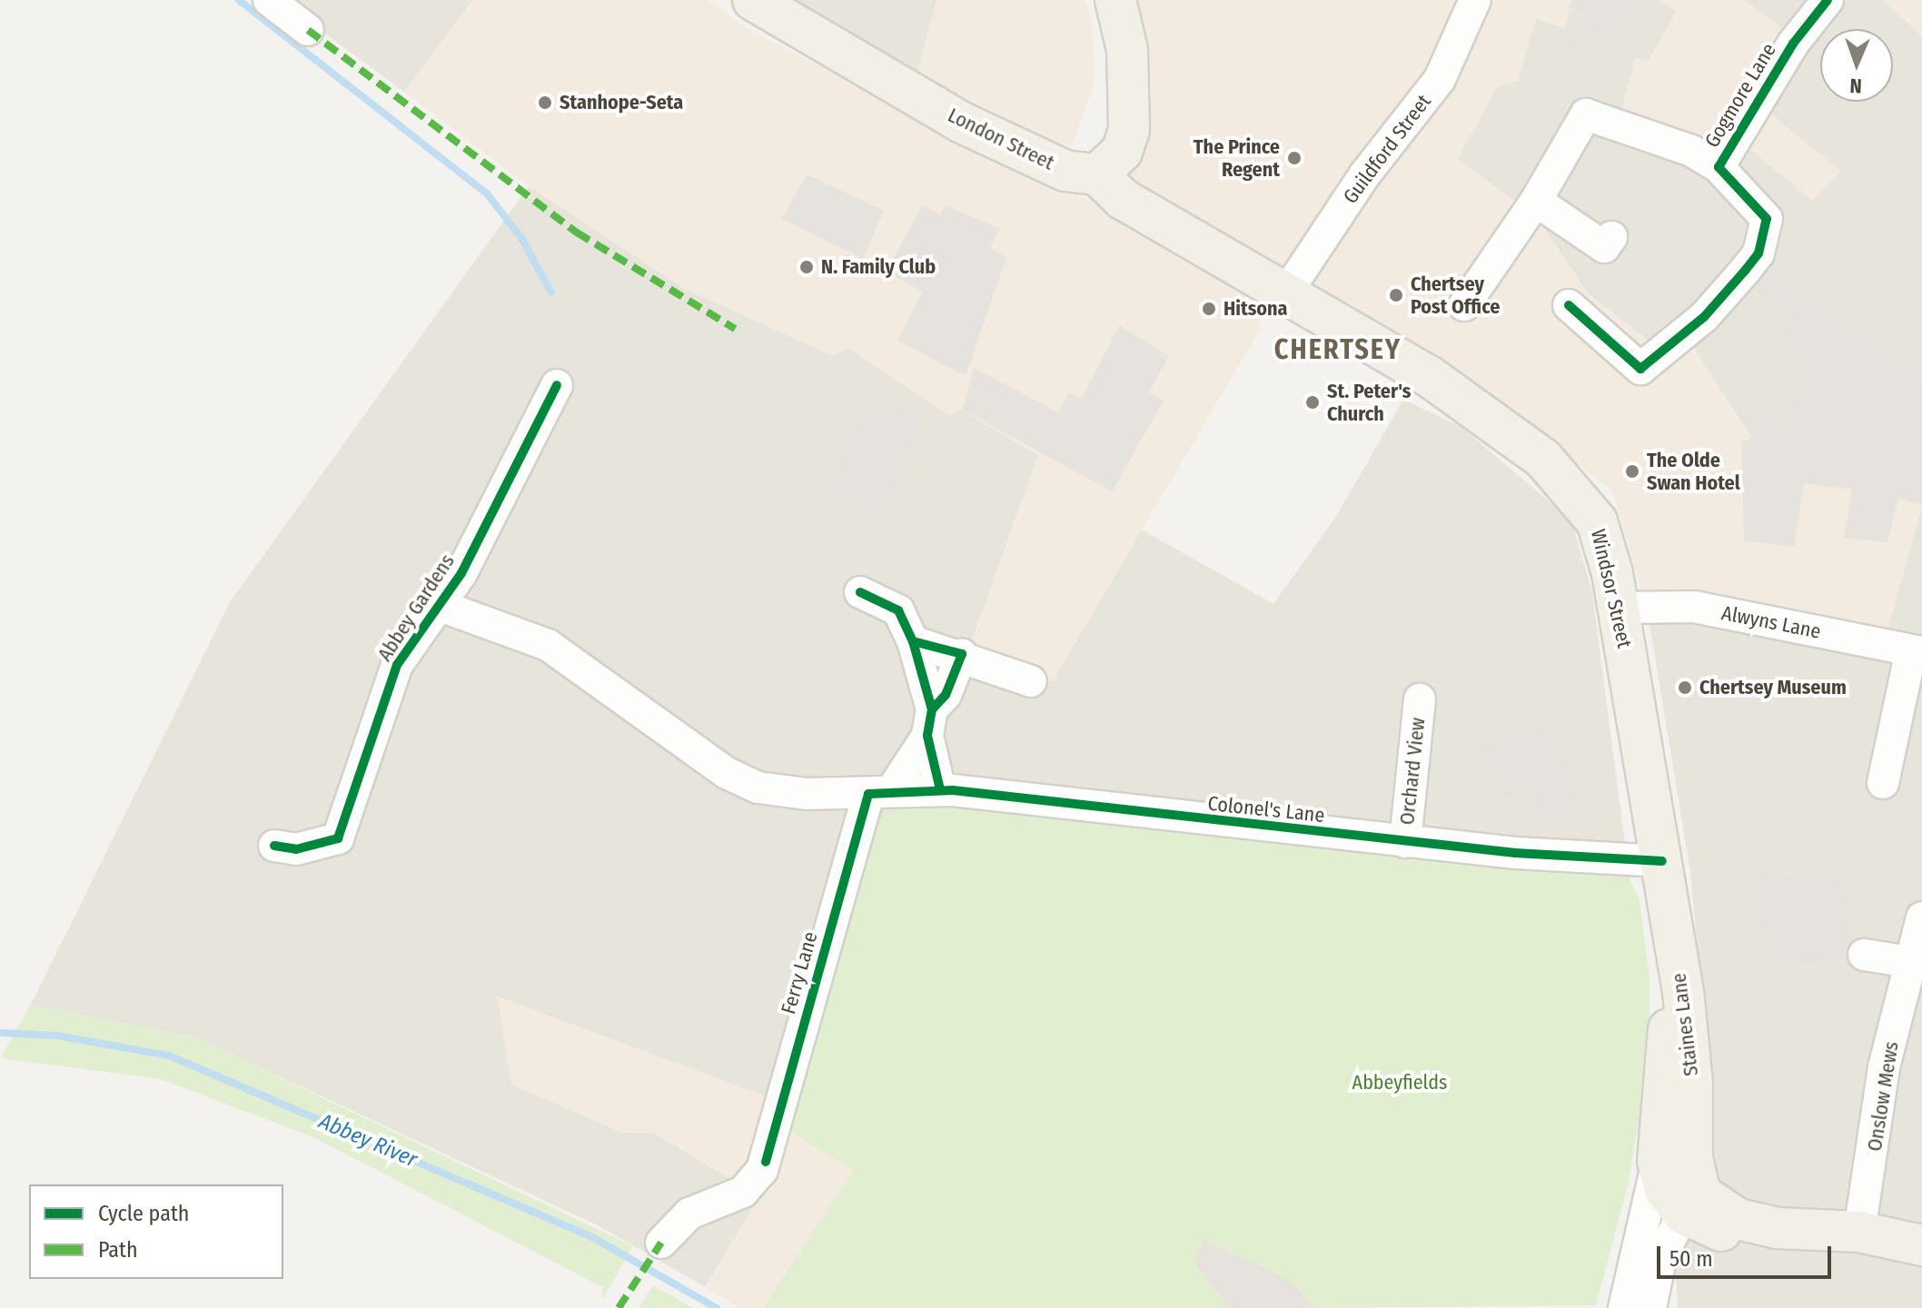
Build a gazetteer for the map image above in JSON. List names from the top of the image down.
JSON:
{
  "streets": {
    "main road": ["London Street", "Windsor Street", "Staines Lane"],
    "street": [
      "Gogmore Lane",
      "Guildford Street",
      "Abbey Gardens",
      "Alwyns Lane",
      "Orchard View",
      "Colonel's Lane",
      "Ferry Lane",
      "Onslow Mews"
    ]
  },
  "crossings": [
    ["Guildford Street", "Windsor Street"],
    ["Windsor Street", "Alwyns Lane"],
    ["Windsor Street", "Colonel's Lane"],
    ["Windsor Street", "Staines Lane"],
    ["Abbey Gardens", "Colonel's Lane"],
    ["Abbey Gardens", "Ferry Lane"],
    ["Orchard View", "Colonel's Lane"],
    ["Colonel's Lane", "Ferry Lane"]
  ],
  "districts": ["CHERTSEY"],
  "water": ["Abbey River"],
  "parks": ["Abbeyfields"],
  "places": [
    "Stanhope-Seta",
    "The Prince Regent",
    "N. Family Club",
    "Chertsey Post Office",
    "Hitsona",
    "St. Peter's Church",
    "The Olde Swan Hotel",
    "Chertsey Museum"
  ],
  "legend": ["Cycle path", "Path"],
  "scale_bar": "50 m",
  "north": "bottom"
}
